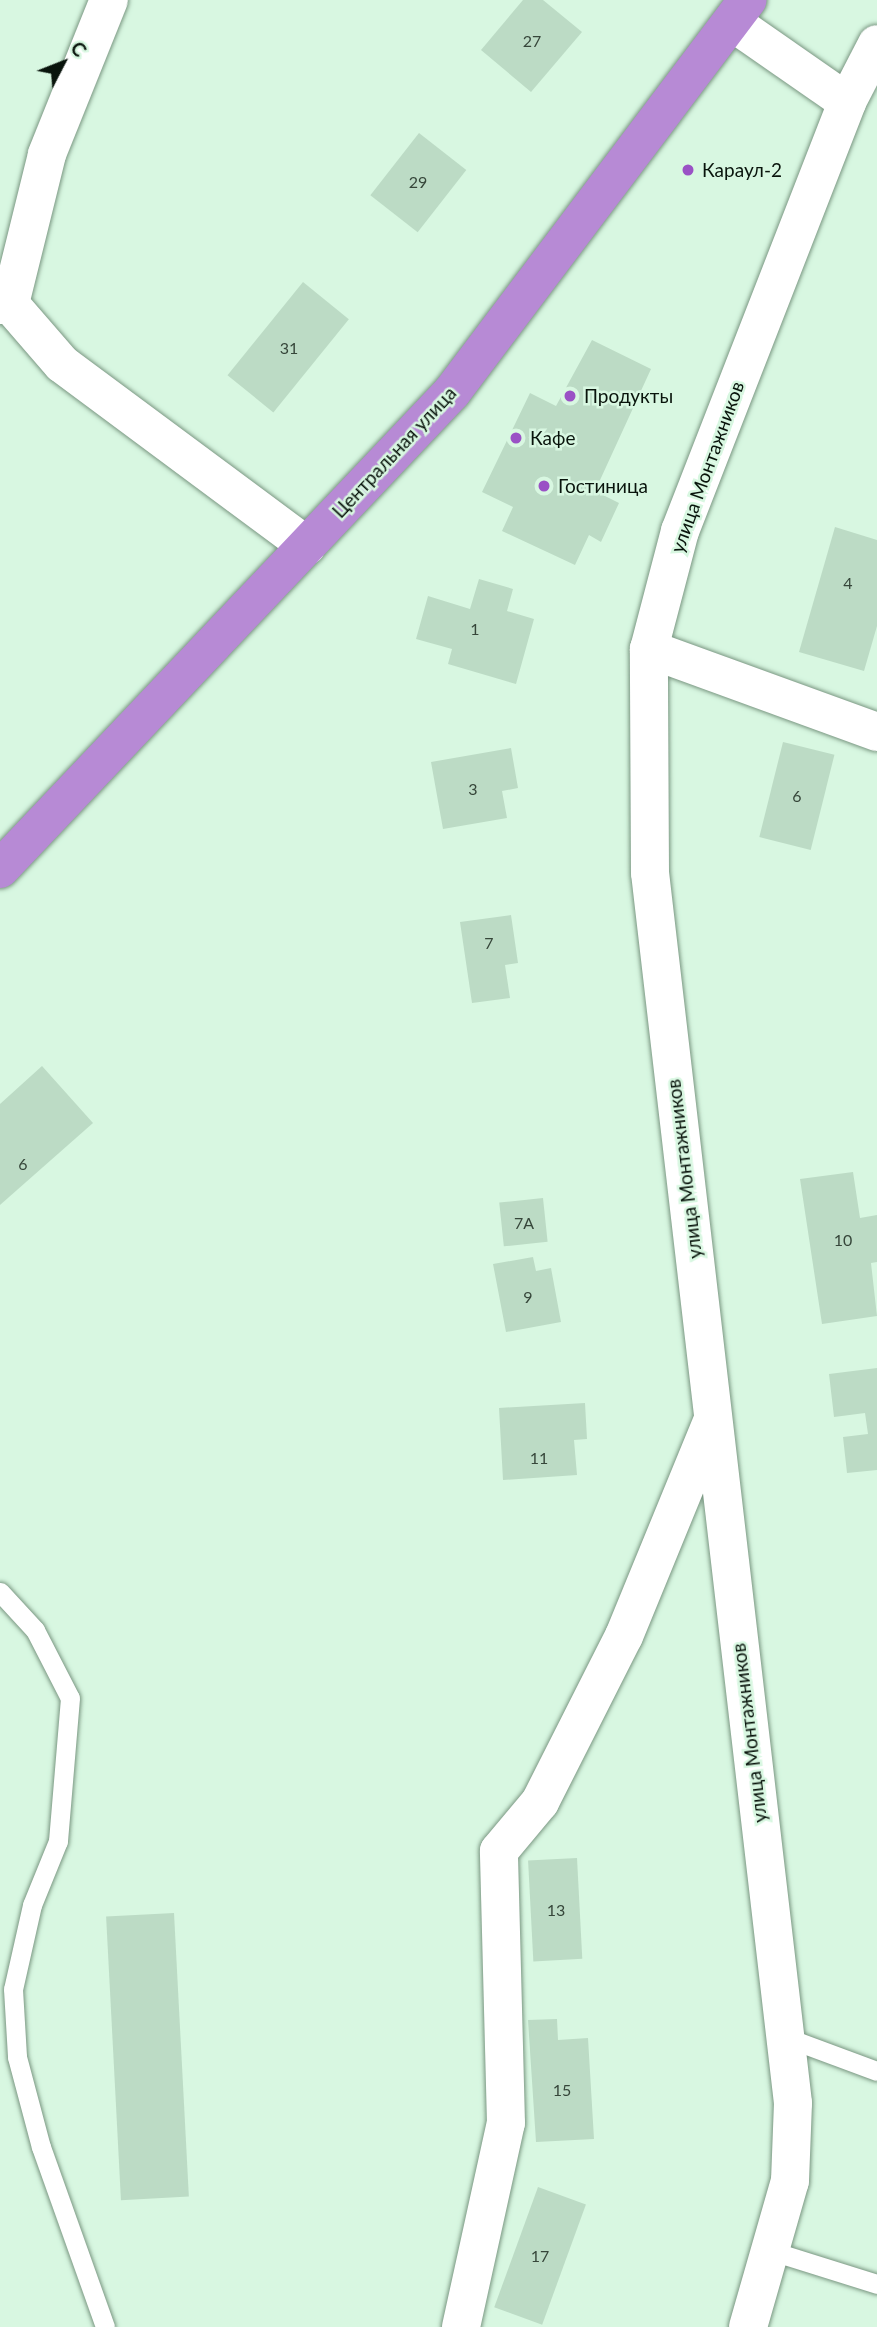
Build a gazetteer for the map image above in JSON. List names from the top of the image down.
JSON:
{
  "streets": {
    "highway": ["Центральная улица"],
    "street": ["улица Монтажников"]
  },
  "places": [
    "Караул-2",
    "Продукты",
    "Кафе",
    "Гостиница"
  ],
  "house_numbers": [
    "27",
    "29",
    "31",
    "4",
    "1",
    "3",
    "6",
    "7",
    "6",
    "7А",
    "10",
    "9",
    "11",
    "13",
    "15",
    "17"
  ],
  "north": "top right"
}
